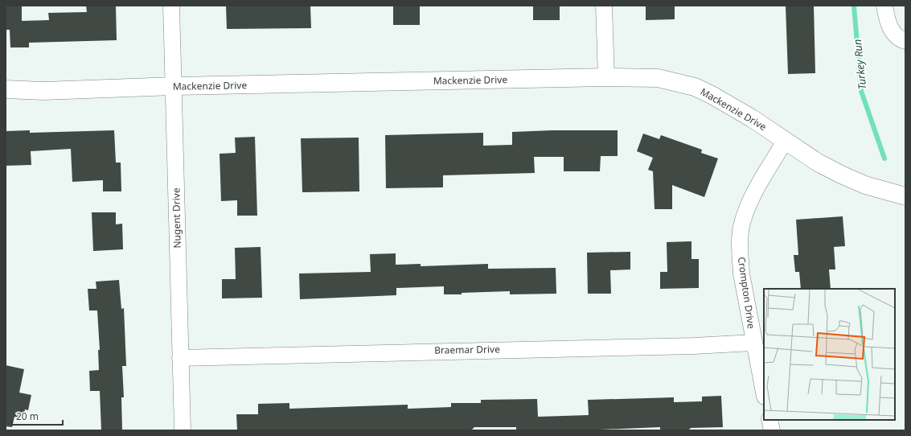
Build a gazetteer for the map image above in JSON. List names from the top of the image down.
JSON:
{
  "streets": {
    "street": [
      "Mackenzie Drive",
      "Nugent Drive",
      "Crompton Drive",
      "Braemar Drive"
    ]
  },
  "crossings": [
    ["Mackenzie Drive", "Nugent Drive"],
    ["Mackenzie Drive", "Crompton Drive"],
    ["Nugent Drive", "Braemar Drive"],
    ["Crompton Drive", "Braemar Drive"]
  ],
  "water": ["Turkey Run"],
  "scale_bar": "20 m"
}
